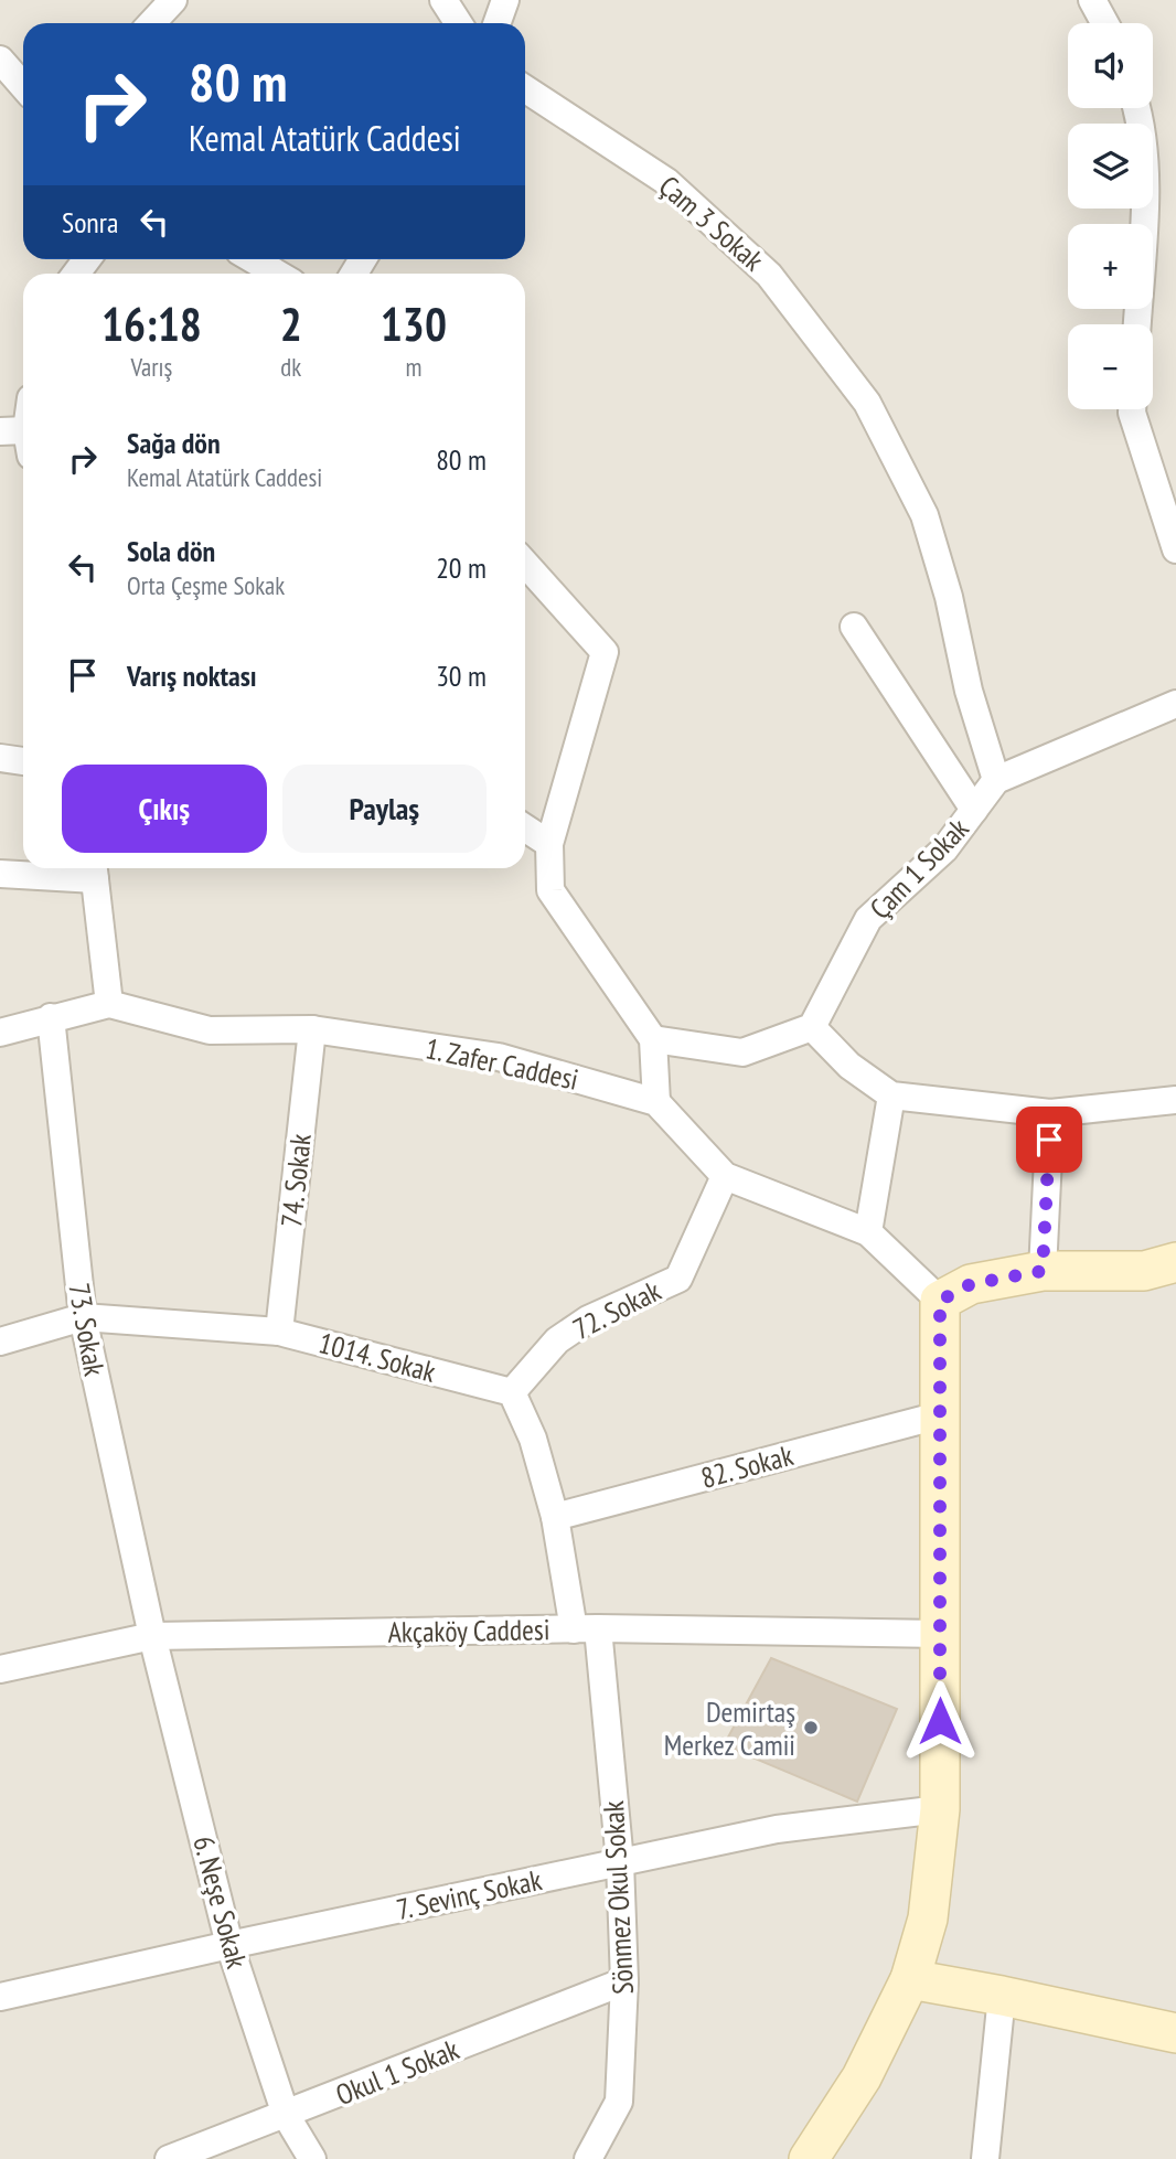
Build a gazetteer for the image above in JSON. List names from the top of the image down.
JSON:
{
  "streets": {
    "street": [
      "Çam 3 Sokak",
      "Çam 1 Sokak",
      "1. Zafer Caddesi",
      "74. Sokak",
      "72. Sokak",
      "73. Sokak",
      "1014. Sokak",
      "82. Sokak",
      "Akçaköy Caddesi",
      "7. Sevinç Sokak",
      "Sönmez Okul Sokak",
      "6. Neşe Sokak",
      "Okul 1 Sokak"
    ]
  },
  "crossings": [
    ["Çam 3 Sokak", "Çam 1 Sokak"],
    ["1. Zafer Caddesi", "74. Sokak"],
    ["1. Zafer Caddesi", "73. Sokak"],
    ["74. Sokak", "1014. Sokak"],
    ["72. Sokak", "1014. Sokak"],
    ["73. Sokak", "1014. Sokak"],
    ["73. Sokak", "Akçaköy Caddesi"],
    ["73. Sokak", "6. Neşe Sokak"],
    ["Akçaköy Caddesi", "Sönmez Okul Sokak"],
    ["Akçaköy Caddesi", "6. Neşe Sokak"],
    ["7. Sevinç Sokak", "Sönmez Okul Sokak"],
    ["7. Sevinç Sokak", "6. Neşe Sokak"],
    ["Sönmez Okul Sokak", "Okul 1 Sokak"],
    ["6. Neşe Sokak", "Okul 1 Sokak"]
  ],
  "places": ["Demirtaş Merkez Camii"],
  "page": {
    "map_buttons": ["+", "−"],
    "turn": ["80 m", "Kemal Atatürk Caddesi"],
    "then": "Sonra",
    "eta": [
      "16:18",
      "Varış",
      "2",
      "dk",
      "130",
      "m"
    ],
    "list": [
      {
        "name": "Sağa dön",
        "note": "Kemal Atatürk Caddesi",
        "value": "80 m"
      },
      {
        "name": "Sola dön",
        "note": "Orta Çeşme Sokak",
        "value": "20 m"
      },
      {
        "name": "Varış noktası",
        "value": "30 m"
      }
    ],
    "buttons": ["Çıkış", "Paylaş"]
  }
}
